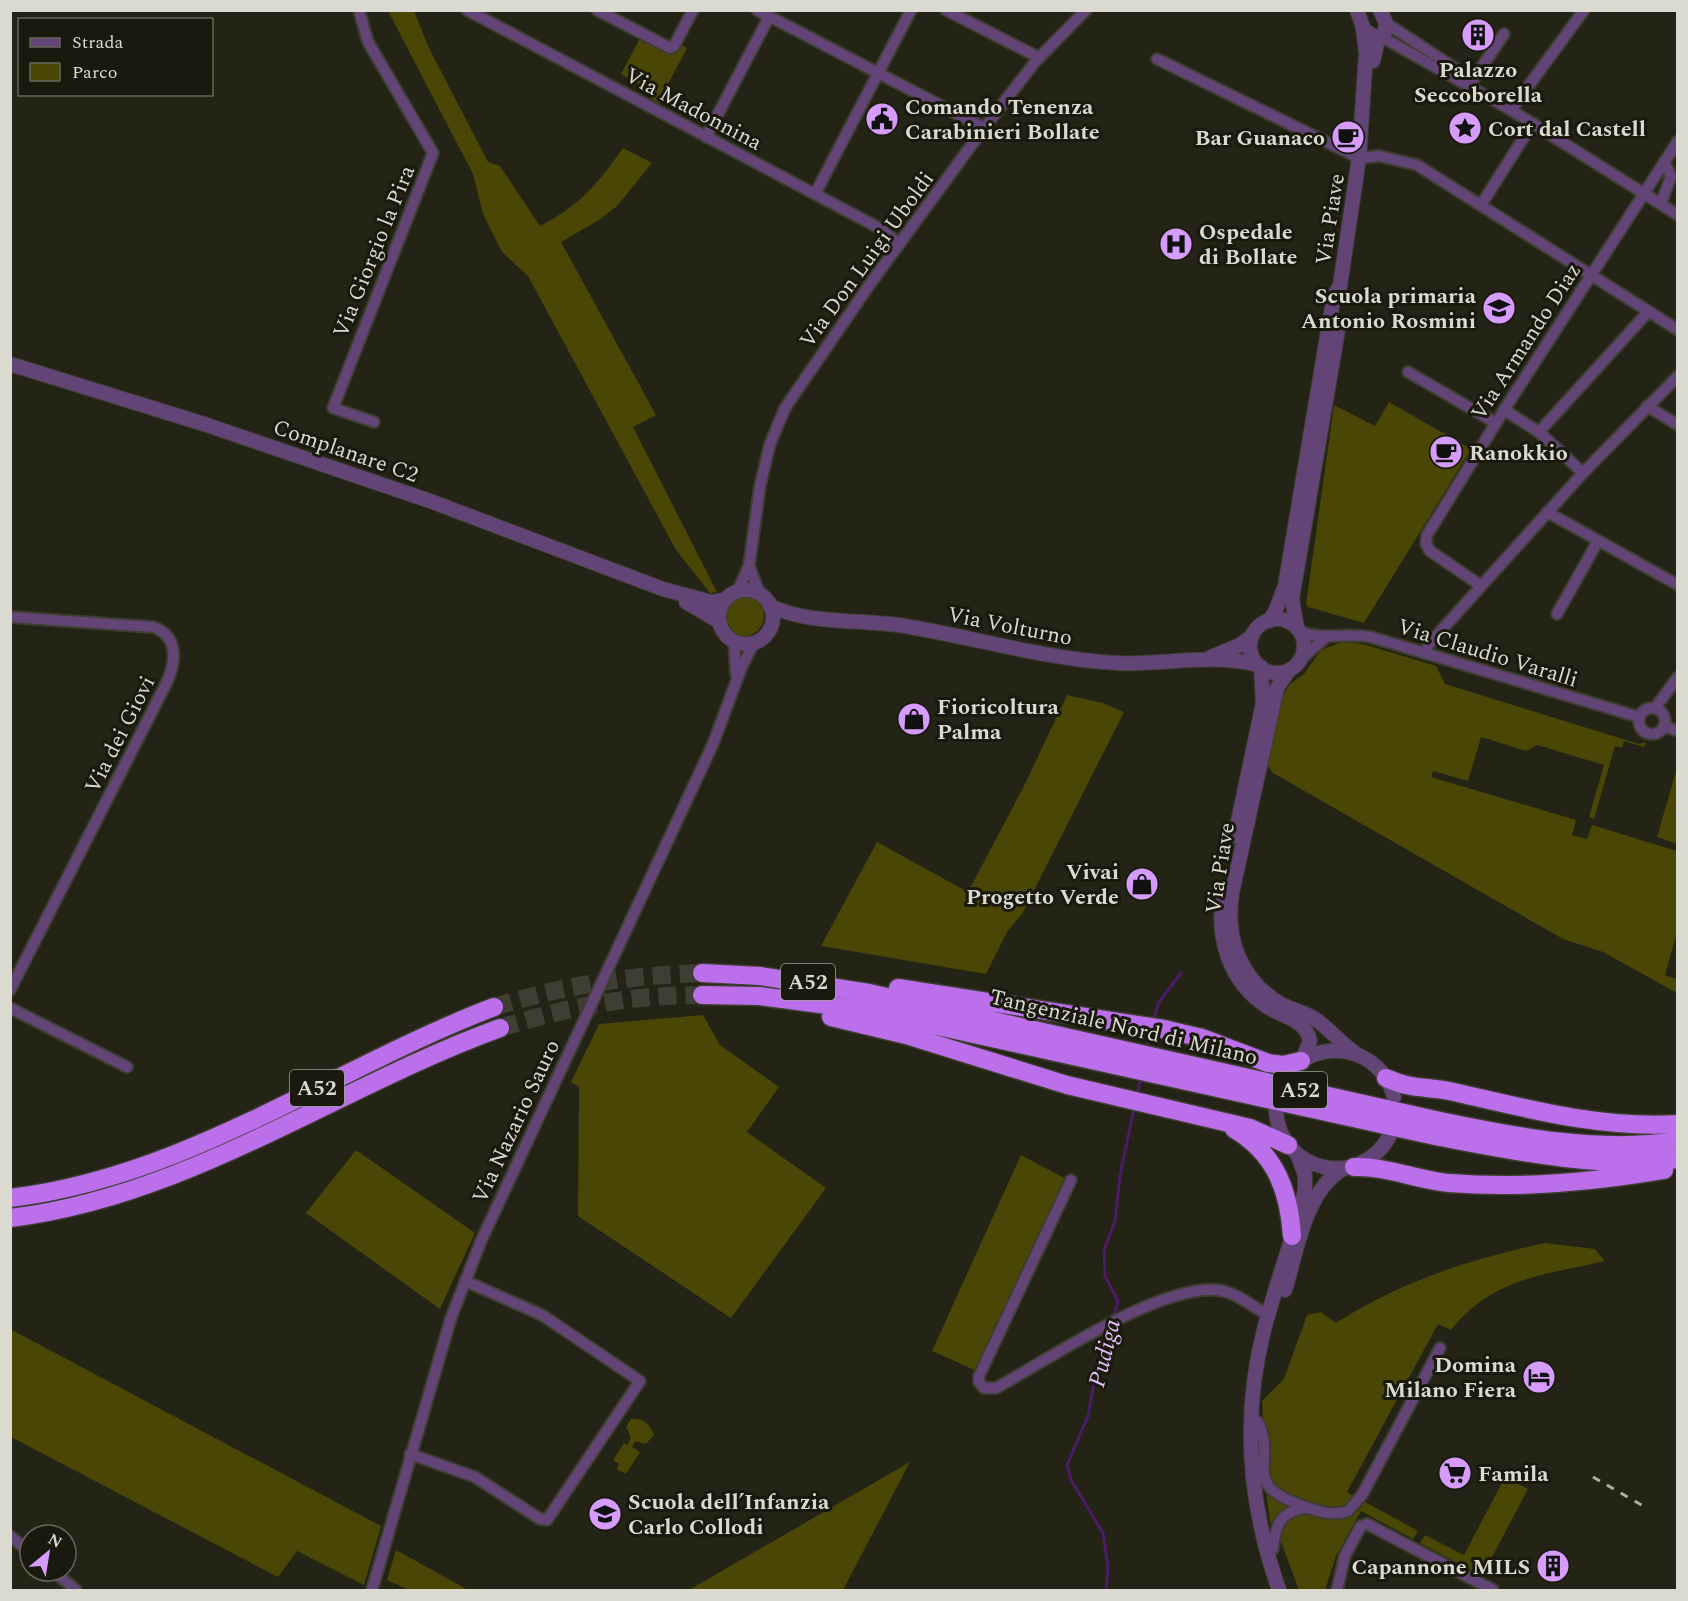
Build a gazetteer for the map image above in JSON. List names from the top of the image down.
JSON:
{
  "streets": {
    "highway": ["A52", "Tangenziale Nord di Milano"],
    "street": [
      "Via Madonnina",
      "Via Piave",
      "Via Giorgio la Pira",
      "Via Don Luigi Uboldi",
      "Via Armando Diaz",
      "Complanare C2",
      "Via Volturno",
      "Via Claudio Varalli",
      "Via dei Giovi",
      "Via Nazario Sauro"
    ]
  },
  "crossings": [
    ["Via Madonnina", "Via Don Luigi Uboldi"],
    ["Via Piave", "Via Volturno"],
    ["Via Piave", "Via Claudio Varalli"],
    ["Via Piave", "Tangenziale Nord di Milano"],
    ["Via Don Luigi Uboldi", "Complanare C2"],
    ["Via Don Luigi Uboldi", "Via Volturno"],
    ["Via Don Luigi Uboldi", "Via Nazario Sauro"],
    ["Complanare C2", "Via Volturno"],
    ["Complanare C2", "Via Nazario Sauro"],
    ["Via Volturno", "Via Claudio Varalli"],
    ["Via Volturno", "Via Nazario Sauro"]
  ],
  "water": ["Pudiga"],
  "places": {
    "building": ["Palazzo Seccoborella", "Capannone MILS"],
    "public building": ["Comando Tenenza Carabinieri Bollate"],
    "place": ["Cort dal Castell"],
    "cafe": ["Bar Guanaco", "Ranokkio"],
    "hospital": ["Ospedale di Bollate"],
    "school or university": ["Scuola primaria Antonio Rosmini", "Scuola dell’Infanzia Carlo Collodi"],
    "shop": ["Fioricoltura Palma", "Vivai Progetto Verde"],
    "hotel": ["Domina Milano Fiera"],
    "supermarket": ["Famila"]
  },
  "legend": ["Strada", "Parco"],
  "north": "top right"
}
